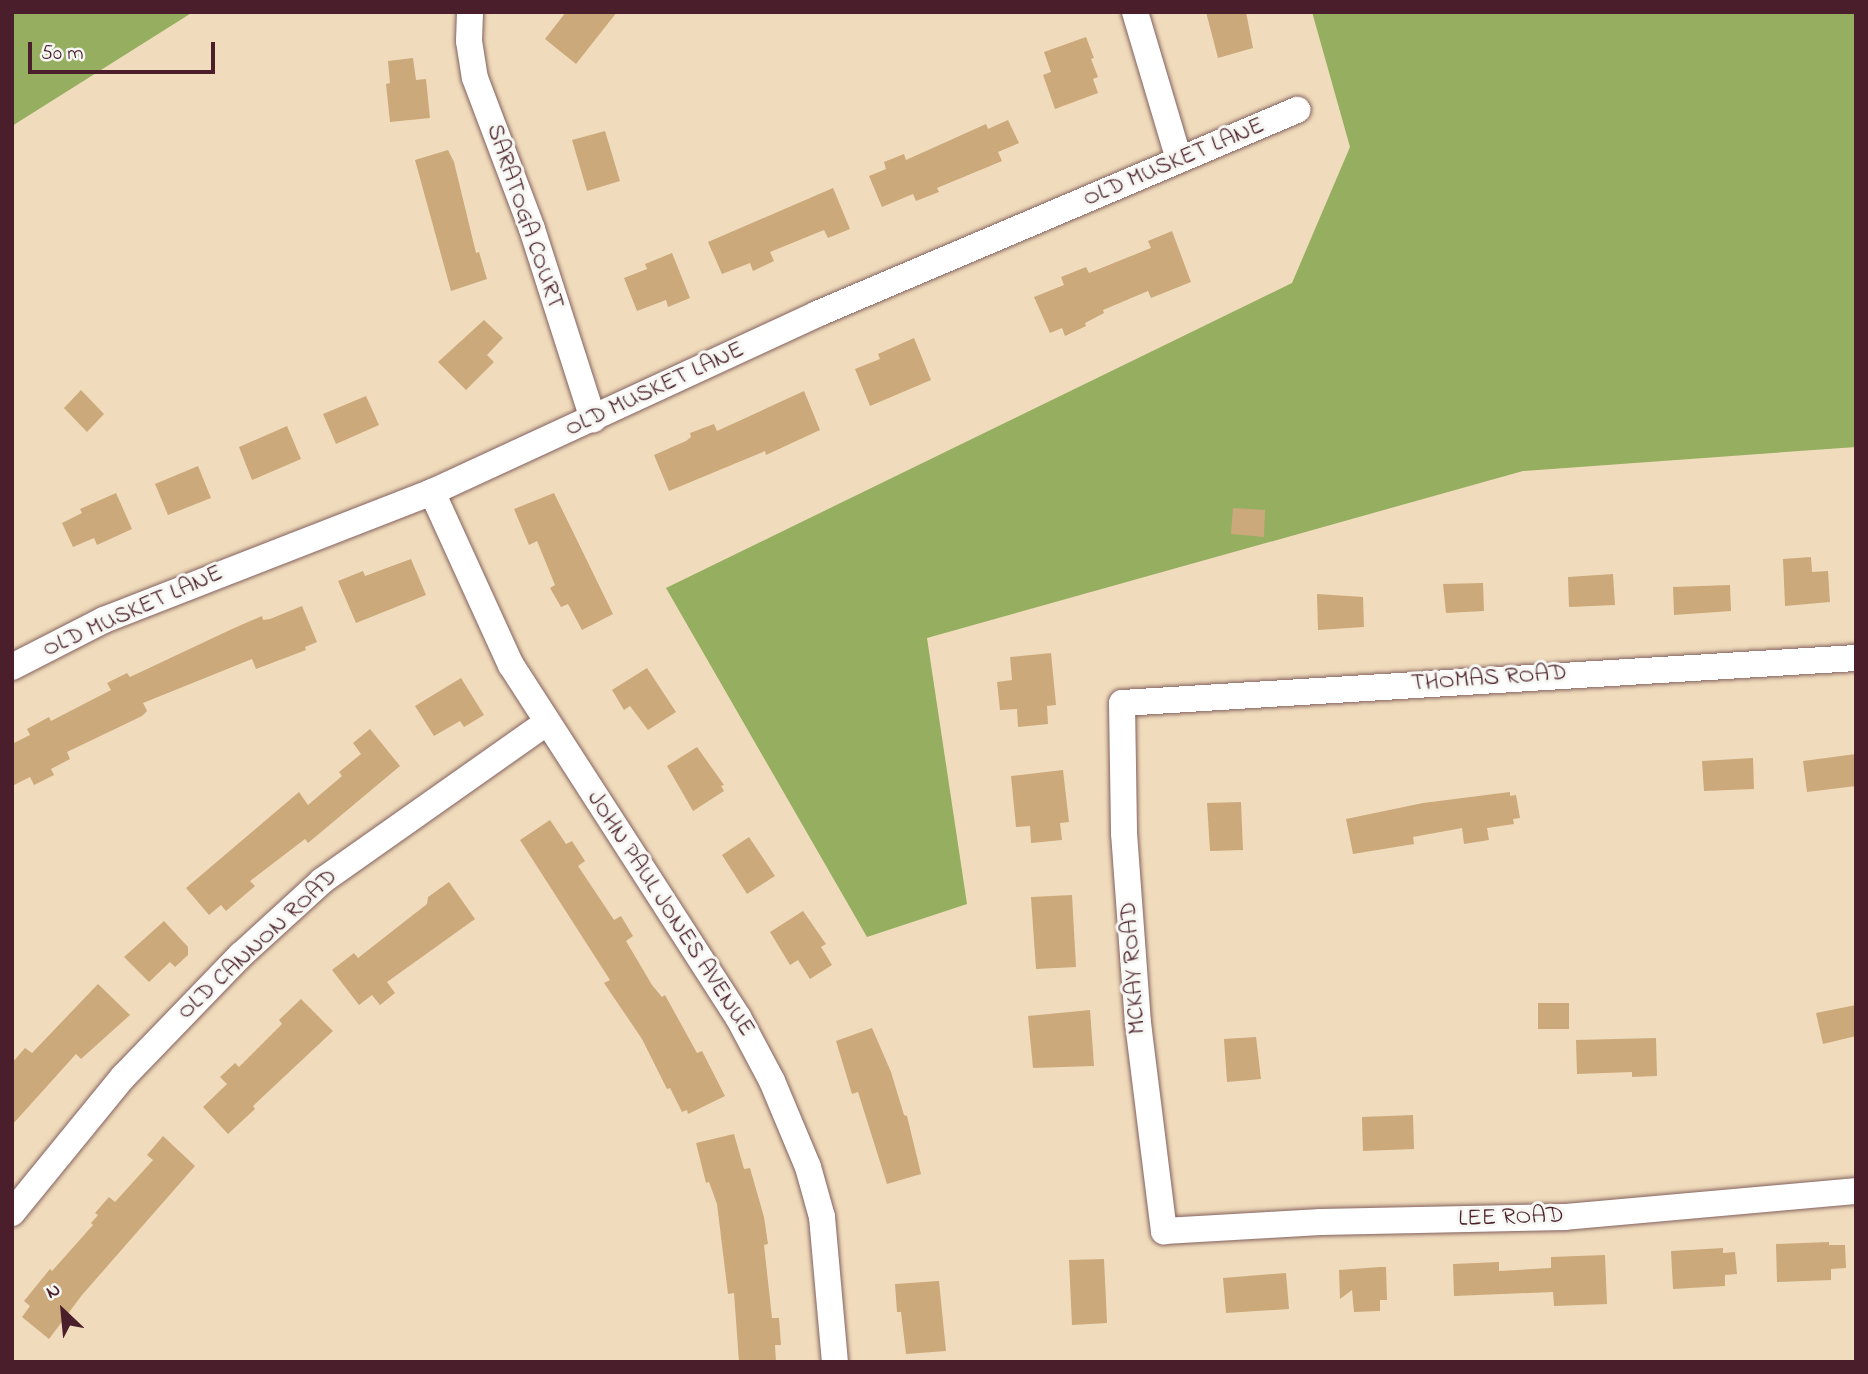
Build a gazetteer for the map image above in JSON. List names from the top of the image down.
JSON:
{
  "streets": {
    "street": [
      "OLD MUSKET LANE",
      "SARATOGA COURT",
      "THOMAS ROAD",
      "JOHN PAUL JONES AVENUE",
      "OLD CANNON ROAD",
      "MCKAY ROAD",
      "LEE ROAD"
    ]
  },
  "crossings": [
    ["OLD MUSKET LANE", "SARATOGA COURT"],
    ["OLD MUSKET LANE", "JOHN PAUL JONES AVENUE"],
    ["THOMAS ROAD", "MCKAY ROAD"],
    ["JOHN PAUL JONES AVENUE", "OLD CANNON ROAD"],
    ["MCKAY ROAD", "LEE ROAD"]
  ],
  "scale_bar": "50 m",
  "north": "top left"
}
